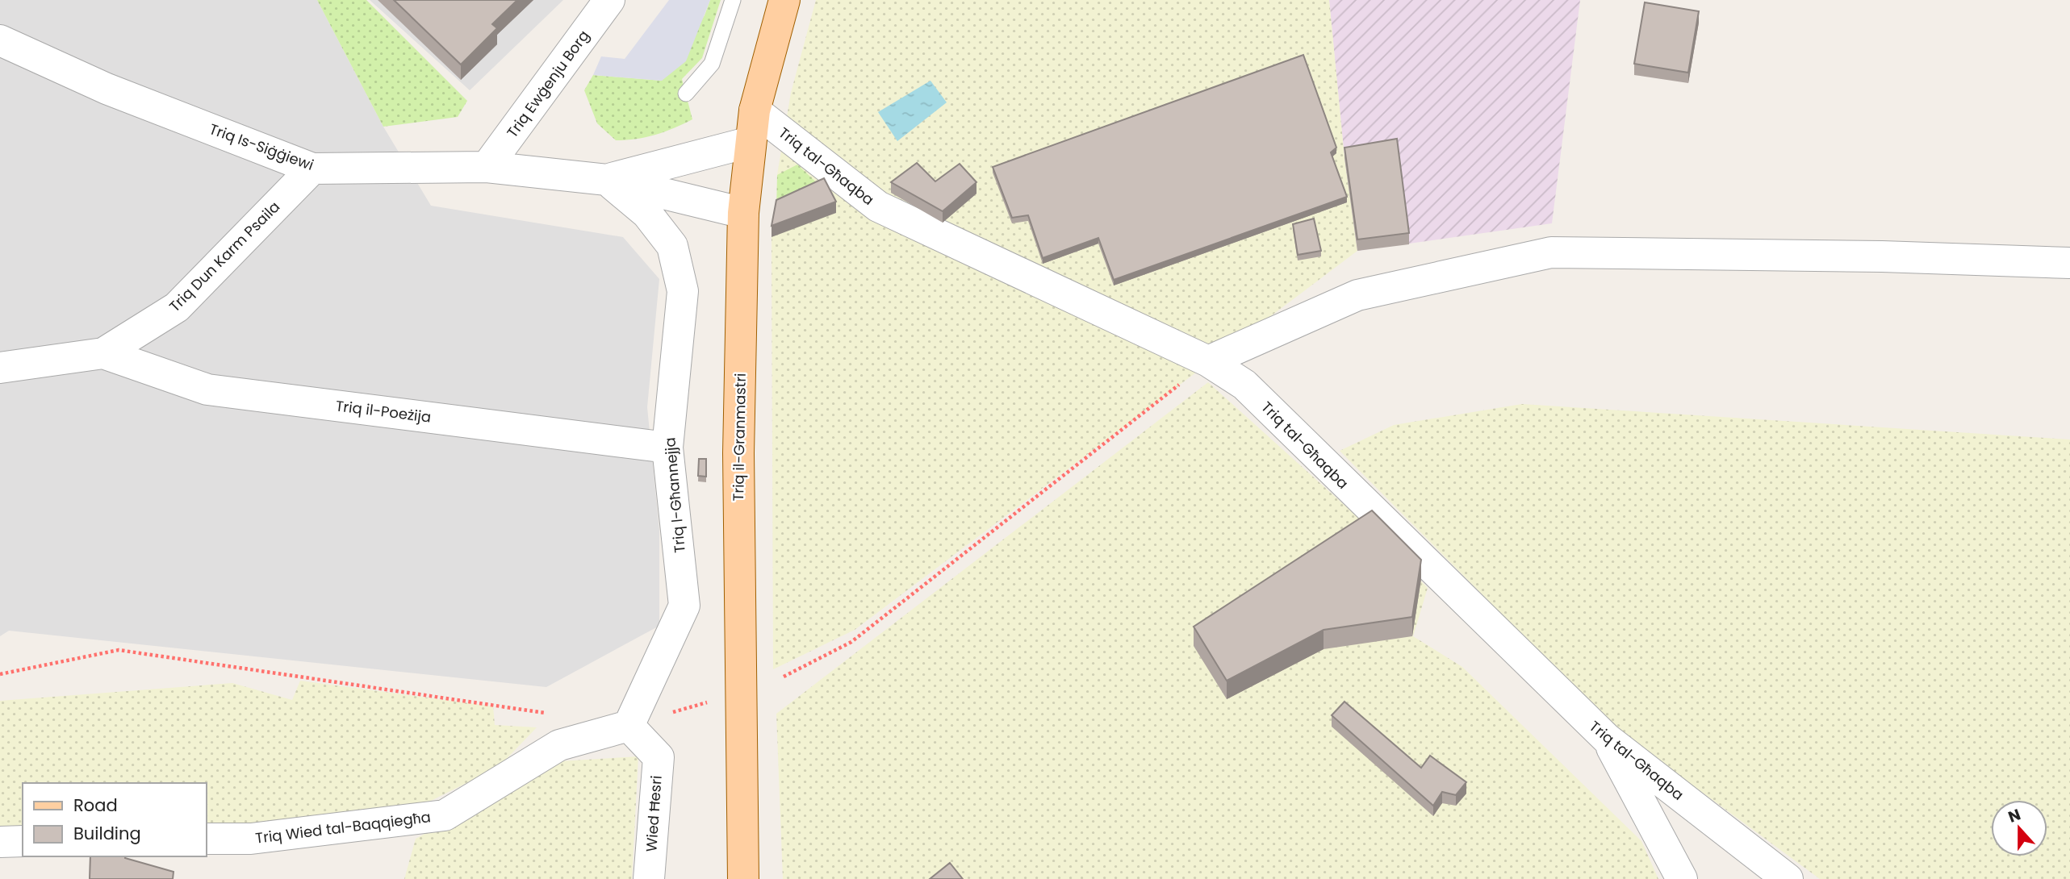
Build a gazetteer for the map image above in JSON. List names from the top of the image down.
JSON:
{
  "streets": {
    "main road": ["Triq il-Granmastri"],
    "street": [
      "Triq Ewġenju Borg",
      "Triq Is-Siġġiewi",
      "Triq tal-Għaqba",
      "Triq Dun Karm Psaila",
      "Triq il-Poeżija",
      "Triq l-Għannejja",
      "Wied Ħesri",
      "Triq Wied tal-Baqqiegħa"
    ]
  },
  "crossings": [
    ["Triq Ewġenju Borg", "Triq Is-Siġġiewi"],
    ["Triq Is-Siġġiewi", "Triq Dun Karm Psaila"],
    ["Triq Is-Siġġiewi", "Triq il-Granmastri"],
    ["Triq Is-Siġġiewi", "Triq l-Għannejja"],
    ["Triq tal-Għaqba", "Triq il-Granmastri"],
    ["Triq Dun Karm Psaila", "Triq il-Poeżija"],
    ["Triq il-Poeżija", "Triq l-Għannejja"],
    ["Triq l-Għannejja", "Wied Ħesri"],
    ["Triq l-Għannejja", "Triq Wied tal-Baqqiegħa"],
    ["Wied Ħesri", "Triq Wied tal-Baqqiegħa"]
  ],
  "legend": ["Road", "Building"],
  "north": "top"
}
